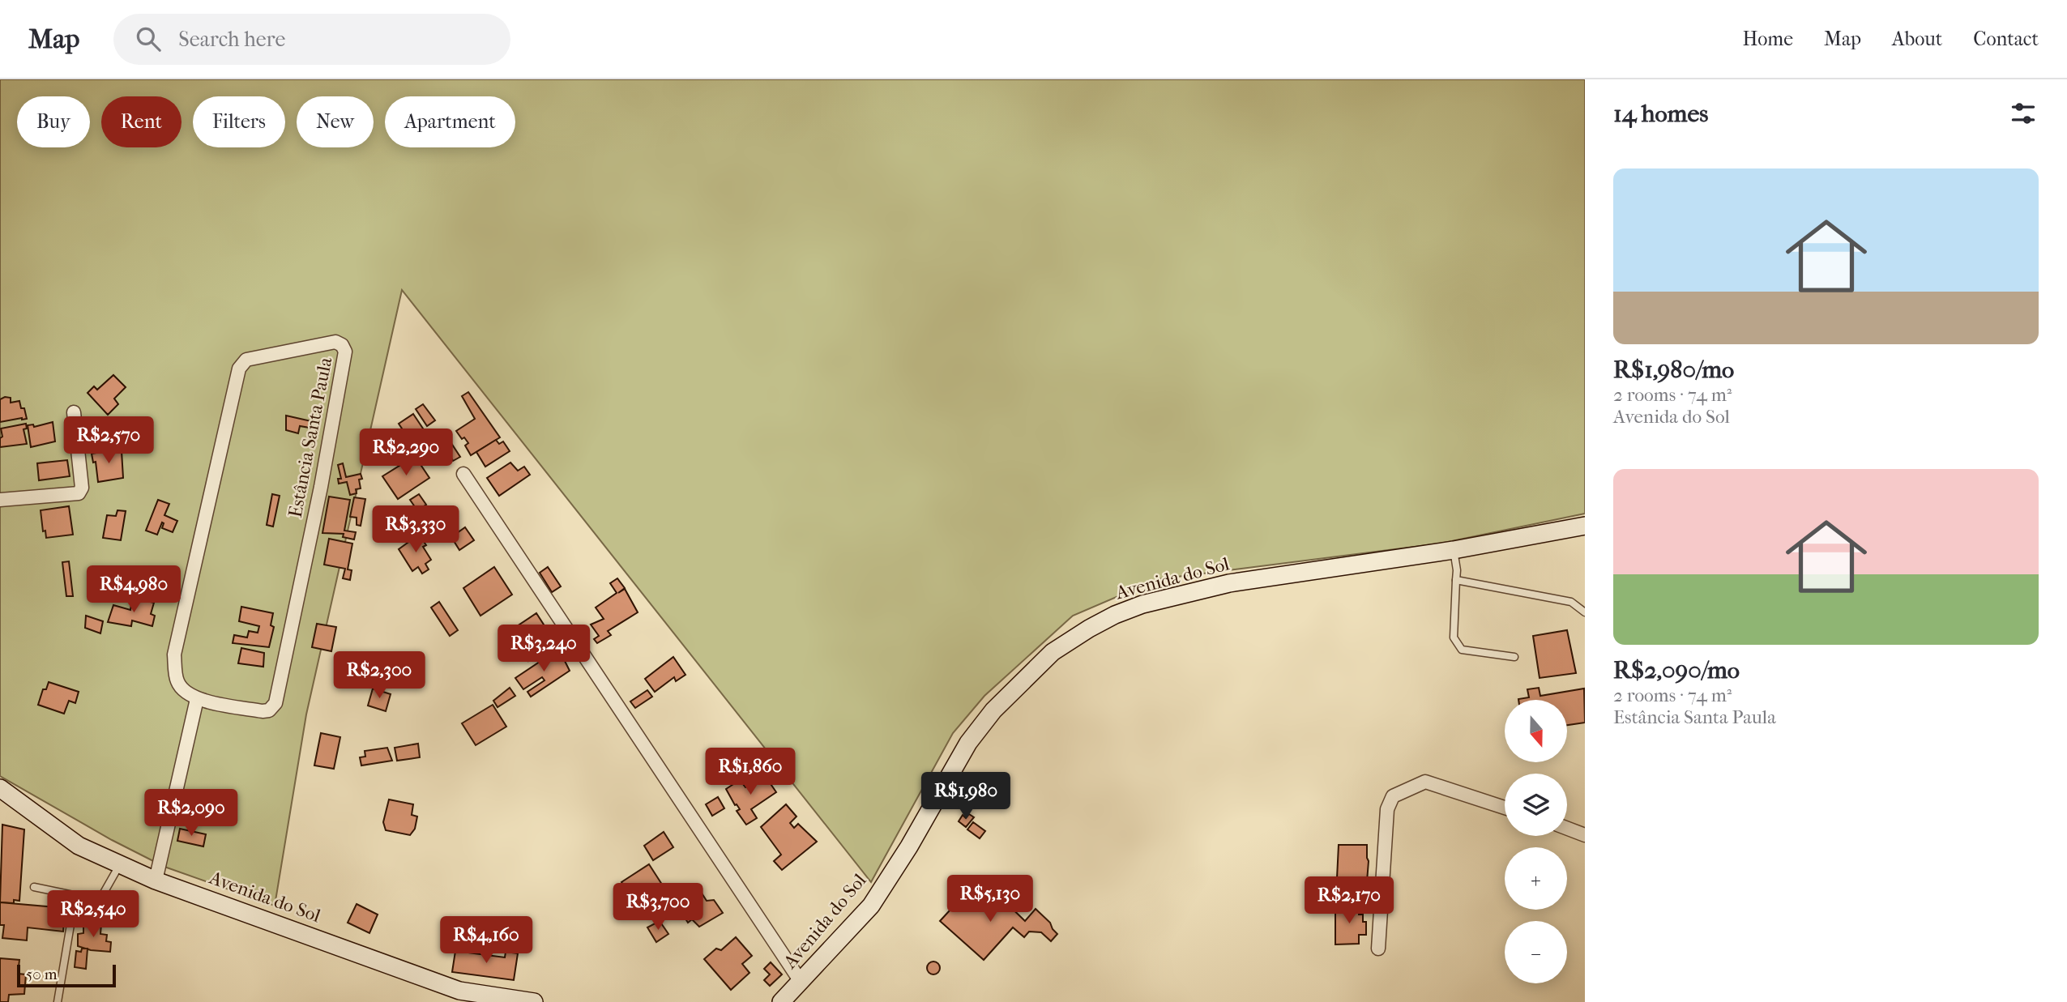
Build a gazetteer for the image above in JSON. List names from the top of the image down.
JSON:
{
  "streets": {
    "street": ["Estância Santa Paula", "Avenida do Sol"]
  },
  "scale_bar": "50 m",
  "north": "bottom",
  "page": {
    "header": "Map",
    "search": "Search here",
    "nav": [
      "Home",
      "Map",
      "About",
      "Contact"
    ],
    "heading": "14 homes",
    "chip": [
      "Buy",
      "Rent",
      "Filters",
      "New",
      "Apartment"
    ],
    "list": [
      {
        "name": "R$1,980/mo",
        "note": "2 rooms · 74 m² · Avenida do Sol"
      },
      {
        "name": "R$2,090/mo",
        "note": "2 rooms · 74 m² · Estância Santa Paula"
      }
    ],
    "price": [
      "R$2,570",
      "R$2,290",
      "R$3,330",
      "R$4,980",
      "R$3,240",
      "R$2,300",
      "R$1,860",
      "R$1,980",
      "R$2,090",
      "R$5,130",
      "R$2,170",
      "R$3,700",
      "R$2,540",
      "R$4,160"
    ],
    "map_buttons": ["+", "−"],
    "scale": "50 m"
  }
}
